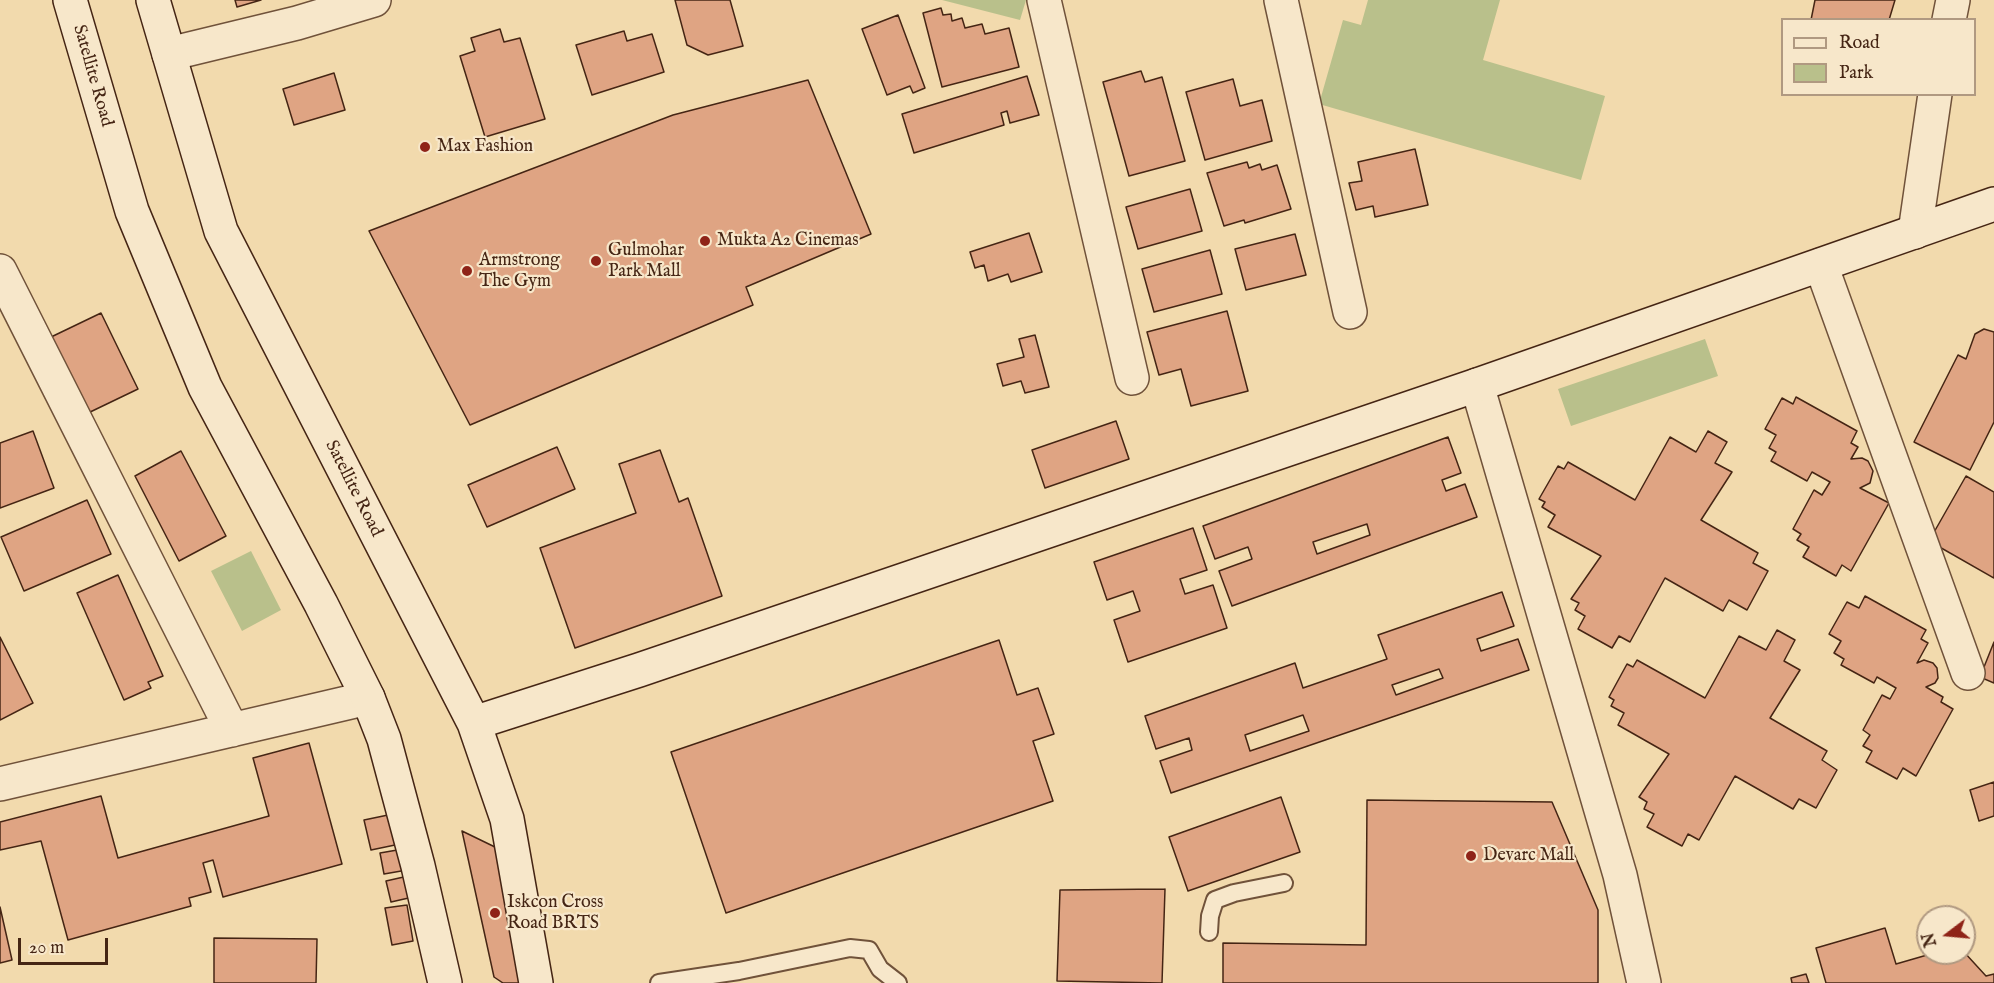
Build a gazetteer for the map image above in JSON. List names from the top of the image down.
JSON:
{
  "streets": {
    "street": ["Satellite Road"]
  },
  "places": [
    "Max Fashion",
    "Mukta A2 Cinemas",
    "Gulmohar Park Mall",
    "Armstrong The Gym",
    "Devarc Mall",
    "Iskcon Cross Road BRTS"
  ],
  "legend": ["Road", "Park"],
  "scale_bar": "20 m",
  "north": "left"
}
